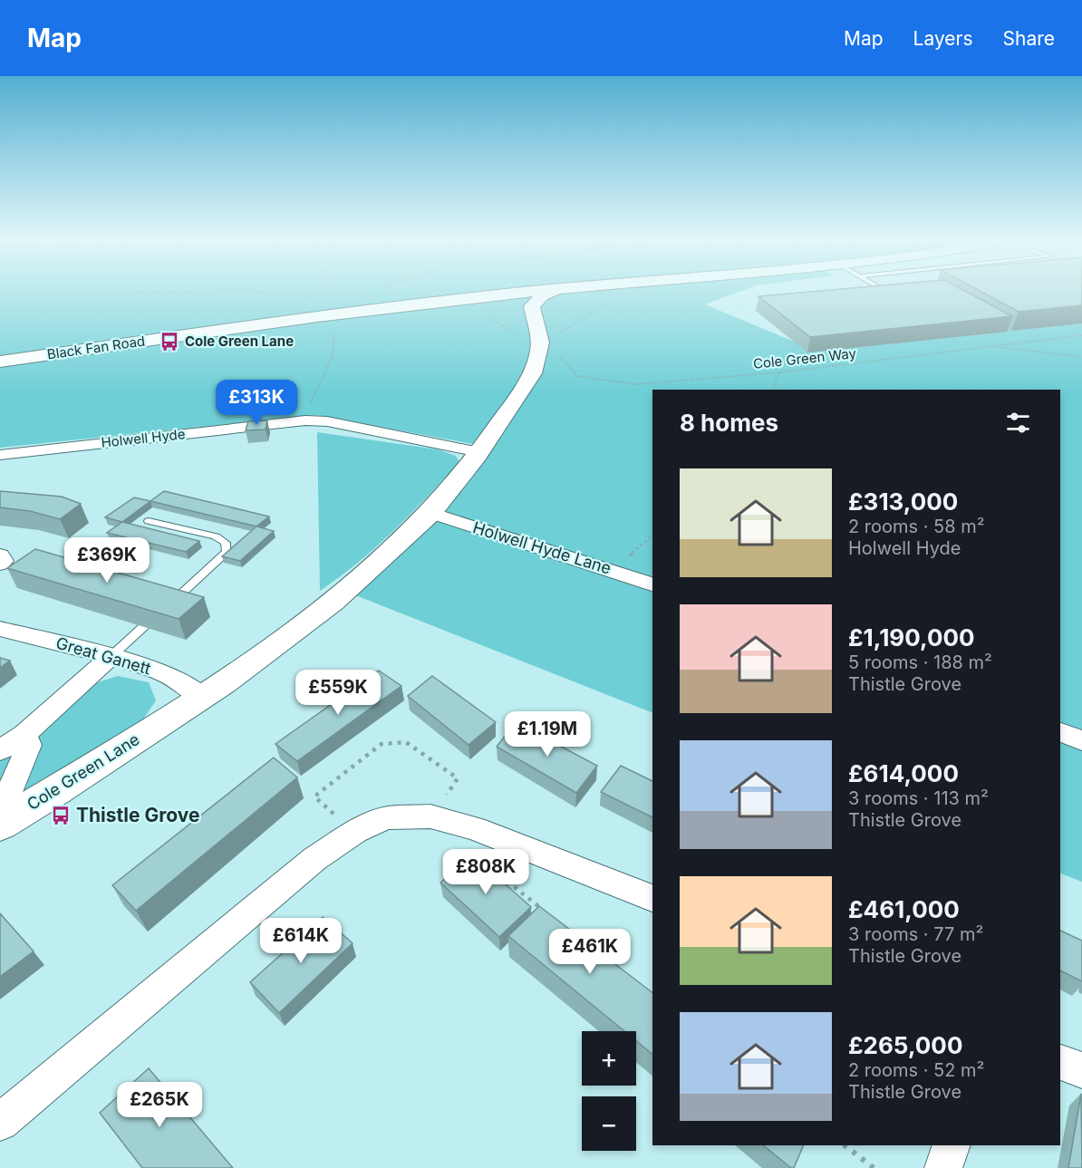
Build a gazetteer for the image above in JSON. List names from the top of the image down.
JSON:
{
  "streets": {
    "main road": ["Black Fan Road", "Cole Green Lane"],
    "street": ["Holwell Hyde", "Holwell Hyde Lane", "Great Ganett"],
    "path": ["Cole Green Way"]
  },
  "crossings": [
    ["Black Fan Road", "Cole Green Lane"],
    ["Holwell Hyde", "Cole Green Lane"],
    ["Holwell Hyde Lane", "Cole Green Lane"],
    ["Great Ganett", "Cole Green Lane"]
  ],
  "places": {
    "bus stop": ["Cole Green Lane", "Thistle Grove"]
  },
  "page": {
    "header": "Map",
    "nav": ["Map", "Layers", "Share"],
    "price": [
      "£313K",
      "£369K",
      "£559K",
      "£1.19M",
      "£808K",
      "£614K",
      "£461K",
      "£265K"
    ],
    "heading": "8 homes",
    "list": [
      {
        "name": "£313,000",
        "note": "2 rooms · 58 m² · Holwell Hyde"
      },
      {
        "name": "£1,190,000",
        "note": "5 rooms · 188 m² · Thistle Grove"
      },
      {
        "name": "£614,000",
        "note": "3 rooms · 113 m² · Thistle Grove"
      },
      {
        "name": "£461,000",
        "note": "3 rooms · 77 m² · Thistle Grove"
      },
      {
        "name": "£265,000",
        "note": "2 rooms · 52 m² · Thistle Grove"
      }
    ],
    "map_buttons": ["+", "−"]
  }
}
